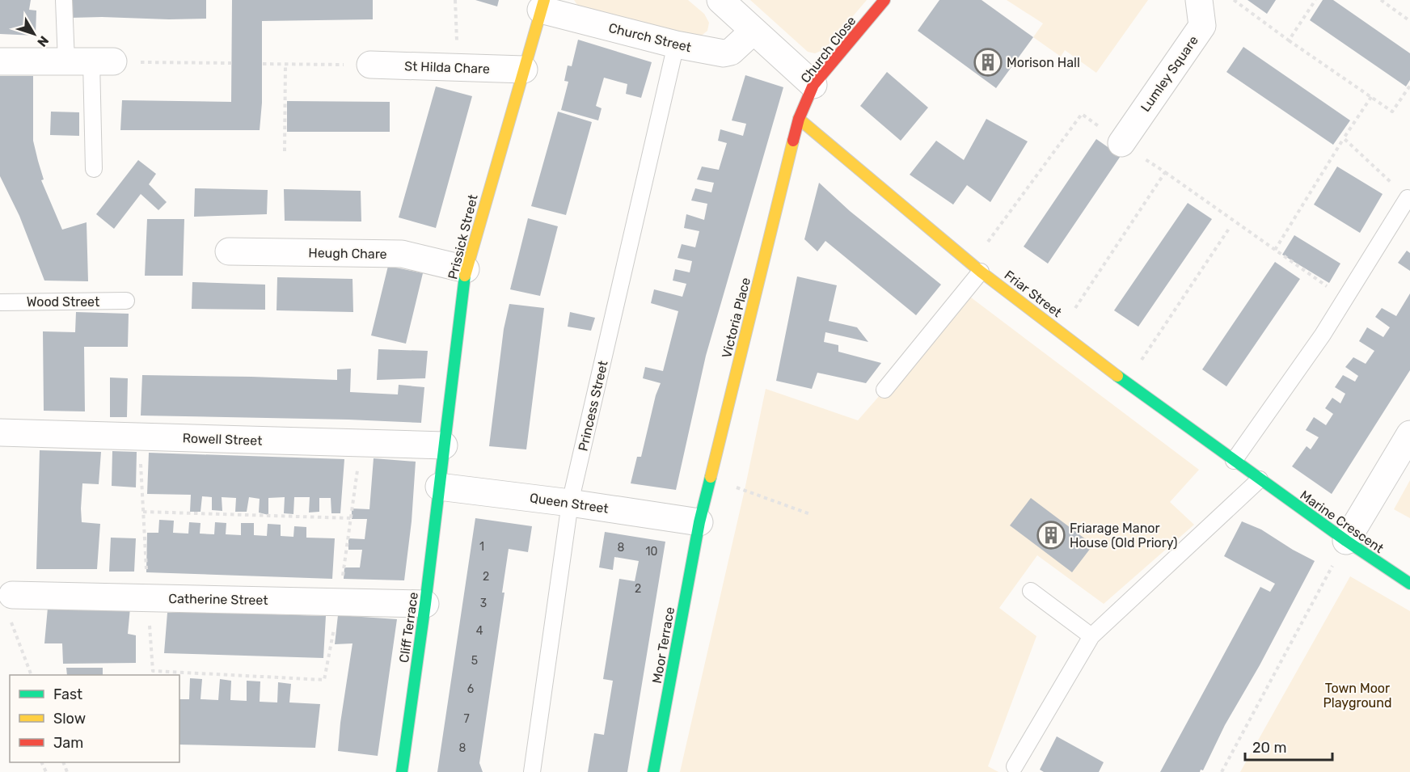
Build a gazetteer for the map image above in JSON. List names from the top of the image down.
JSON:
{
  "streets": {
    "street": [
      "Church Street",
      "Church Close",
      "St Hilda Chare",
      "Lumley Square",
      "Prissick Street",
      "Heugh Chare",
      "Friar Street",
      "Victoria Place",
      "Rowell Street",
      "Queen Street",
      "Marine Crescent",
      "Catherine Street",
      "Cliff Terrace",
      "Moor Terrace"
    ],
    "lane": ["Wood Street", "Princess Street"]
  },
  "crossings": [
    ["Church Street", "Prissick Street"],
    ["Church Street", "Princess Street"],
    ["Church Close", "Friar Street"],
    ["Church Close", "Victoria Place"],
    ["St Hilda Chare", "Prissick Street"],
    ["Prissick Street", "Heugh Chare"],
    ["Prissick Street", "Rowell Street"],
    ["Prissick Street", "Queen Street"],
    ["Prissick Street", "Cliff Terrace"],
    ["Friar Street", "Victoria Place"],
    ["Friar Street", "Marine Crescent"],
    ["Victoria Place", "Queen Street"],
    ["Victoria Place", "Moor Terrace"],
    ["Princess Street", "Queen Street"],
    ["Queen Street", "Cliff Terrace"],
    ["Queen Street", "Moor Terrace"],
    ["Catherine Street", "Cliff Terrace"]
  ],
  "parks": ["Town Moor Playground"],
  "places": {
    "building": ["Morison Hall", "Friarage Manor House (Old Priory)"]
  },
  "house_numbers": [
    "1",
    "8",
    "10",
    "2",
    "2",
    "3",
    "4",
    "5",
    "6",
    "7",
    "8"
  ],
  "legend": ["Fast", "Slow", "Jam"],
  "scale_bar": "20 m",
  "north": "bottom right"
}
